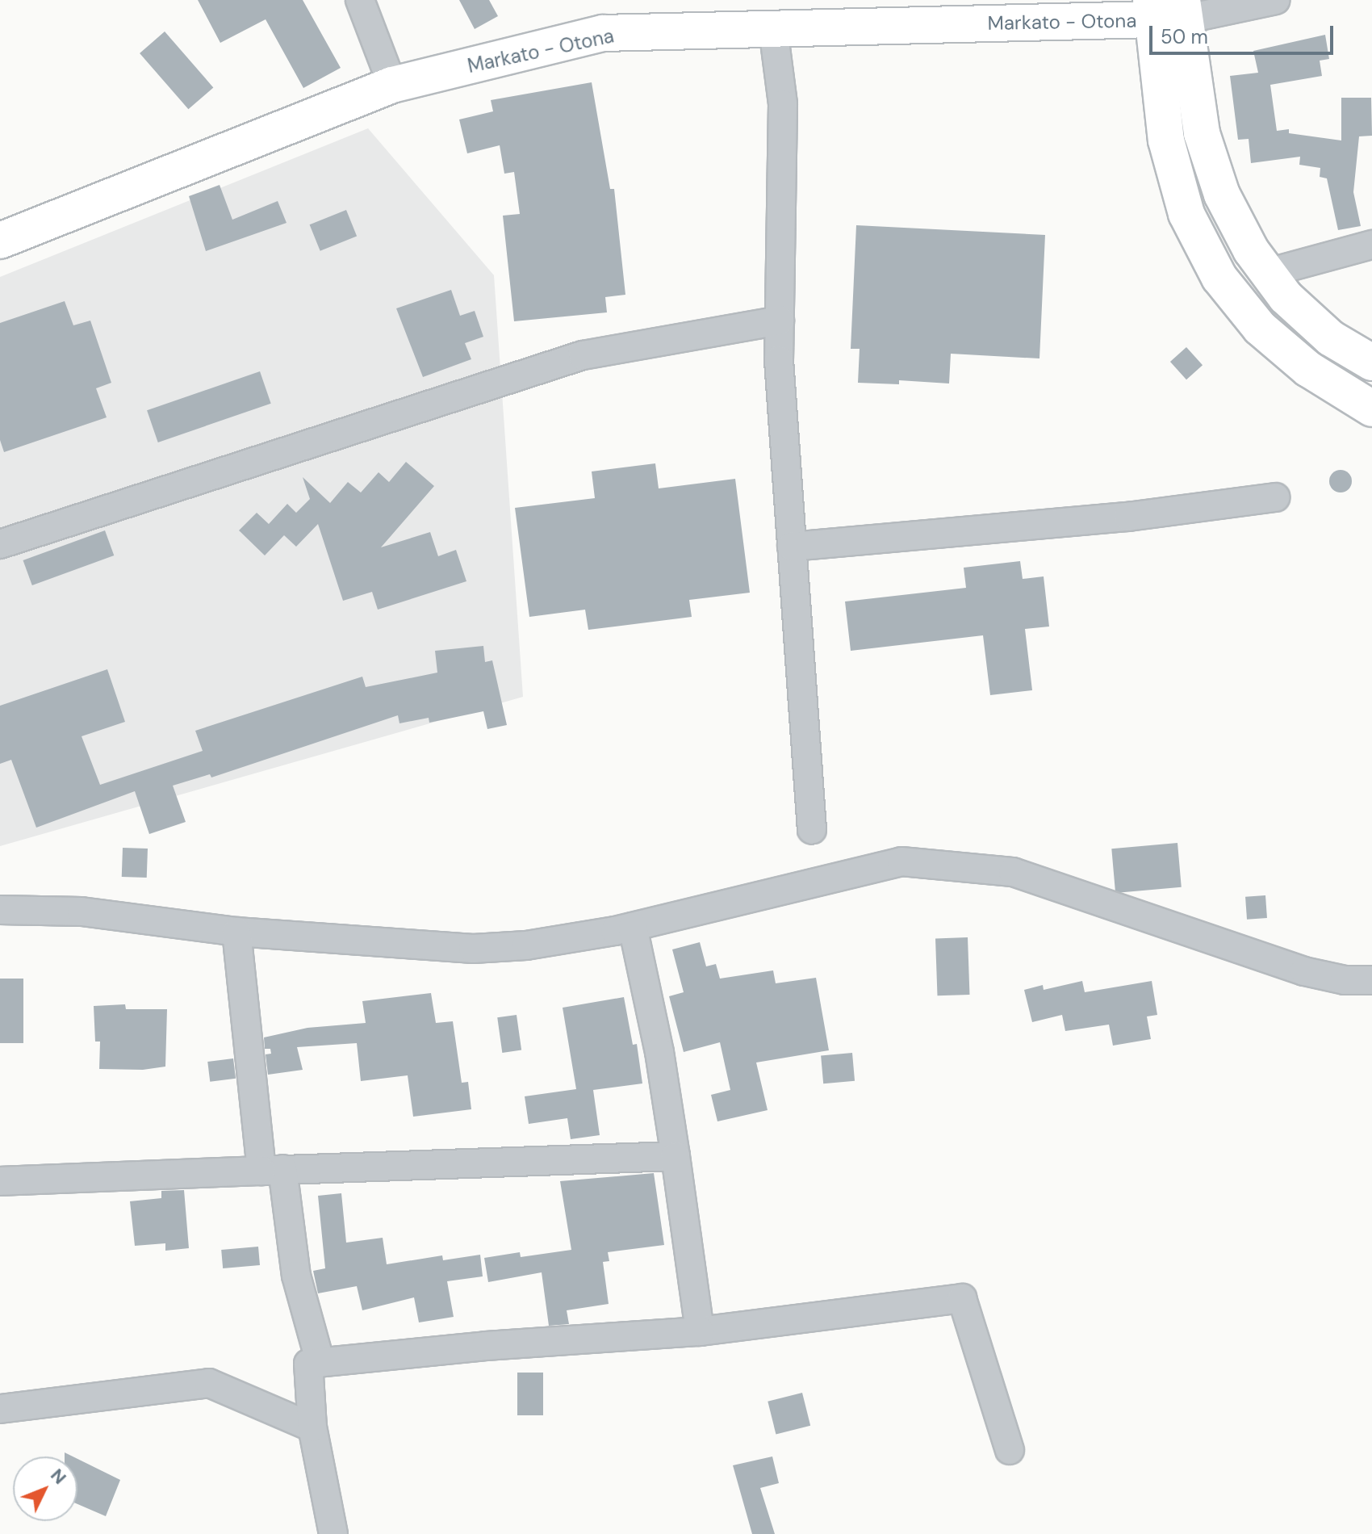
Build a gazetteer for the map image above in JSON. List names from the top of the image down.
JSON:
{
  "streets": {
    "main road": ["Markato - Otona"]
  },
  "scale_bar": "50 m",
  "north": "top right"
}
